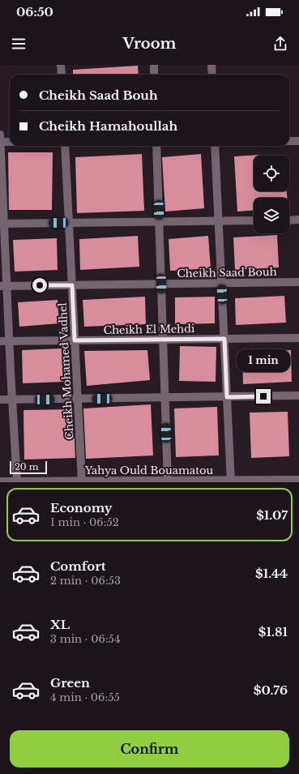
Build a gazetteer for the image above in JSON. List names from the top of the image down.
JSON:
{
  "streets": {
    "street": [
      "Cheikh Saad Bouh",
      "Cheikh El Mehdi",
      "Cheikh Mohamed Vadhel",
      "Yahya Ould Bouamatou"
    ]
  },
  "crossings": [
    ["Cheikh Saad Bouh", "Cheikh Mohamed Vadhel"],
    ["Cheikh El Mehdi", "Cheikh Mohamed Vadhel"],
    ["Cheikh Mohamed Vadhel", "Yahya Ould Bouamatou"]
  ],
  "scale_bar": "20 m",
  "page": {
    "status": "06:50",
    "header": "Vroom",
    "banner": ["Cheikh Saad Bouh", "Cheikh Hamahoullah"],
    "bubble": "1 min",
    "scale": "20 m",
    "list": [
      {
        "name": "Economy",
        "note": "1 min · 06:52",
        "value": "$1.07"
      },
      {
        "name": "Comfort",
        "note": "2 min · 06:53",
        "value": "$1.44"
      },
      {
        "name": "XL",
        "note": "3 min · 06:54",
        "value": "$1.81"
      },
      {
        "name": "Green",
        "note": "4 min · 06:55",
        "value": "$0.76"
      }
    ],
    "buttons": "Confirm"
  }
}
